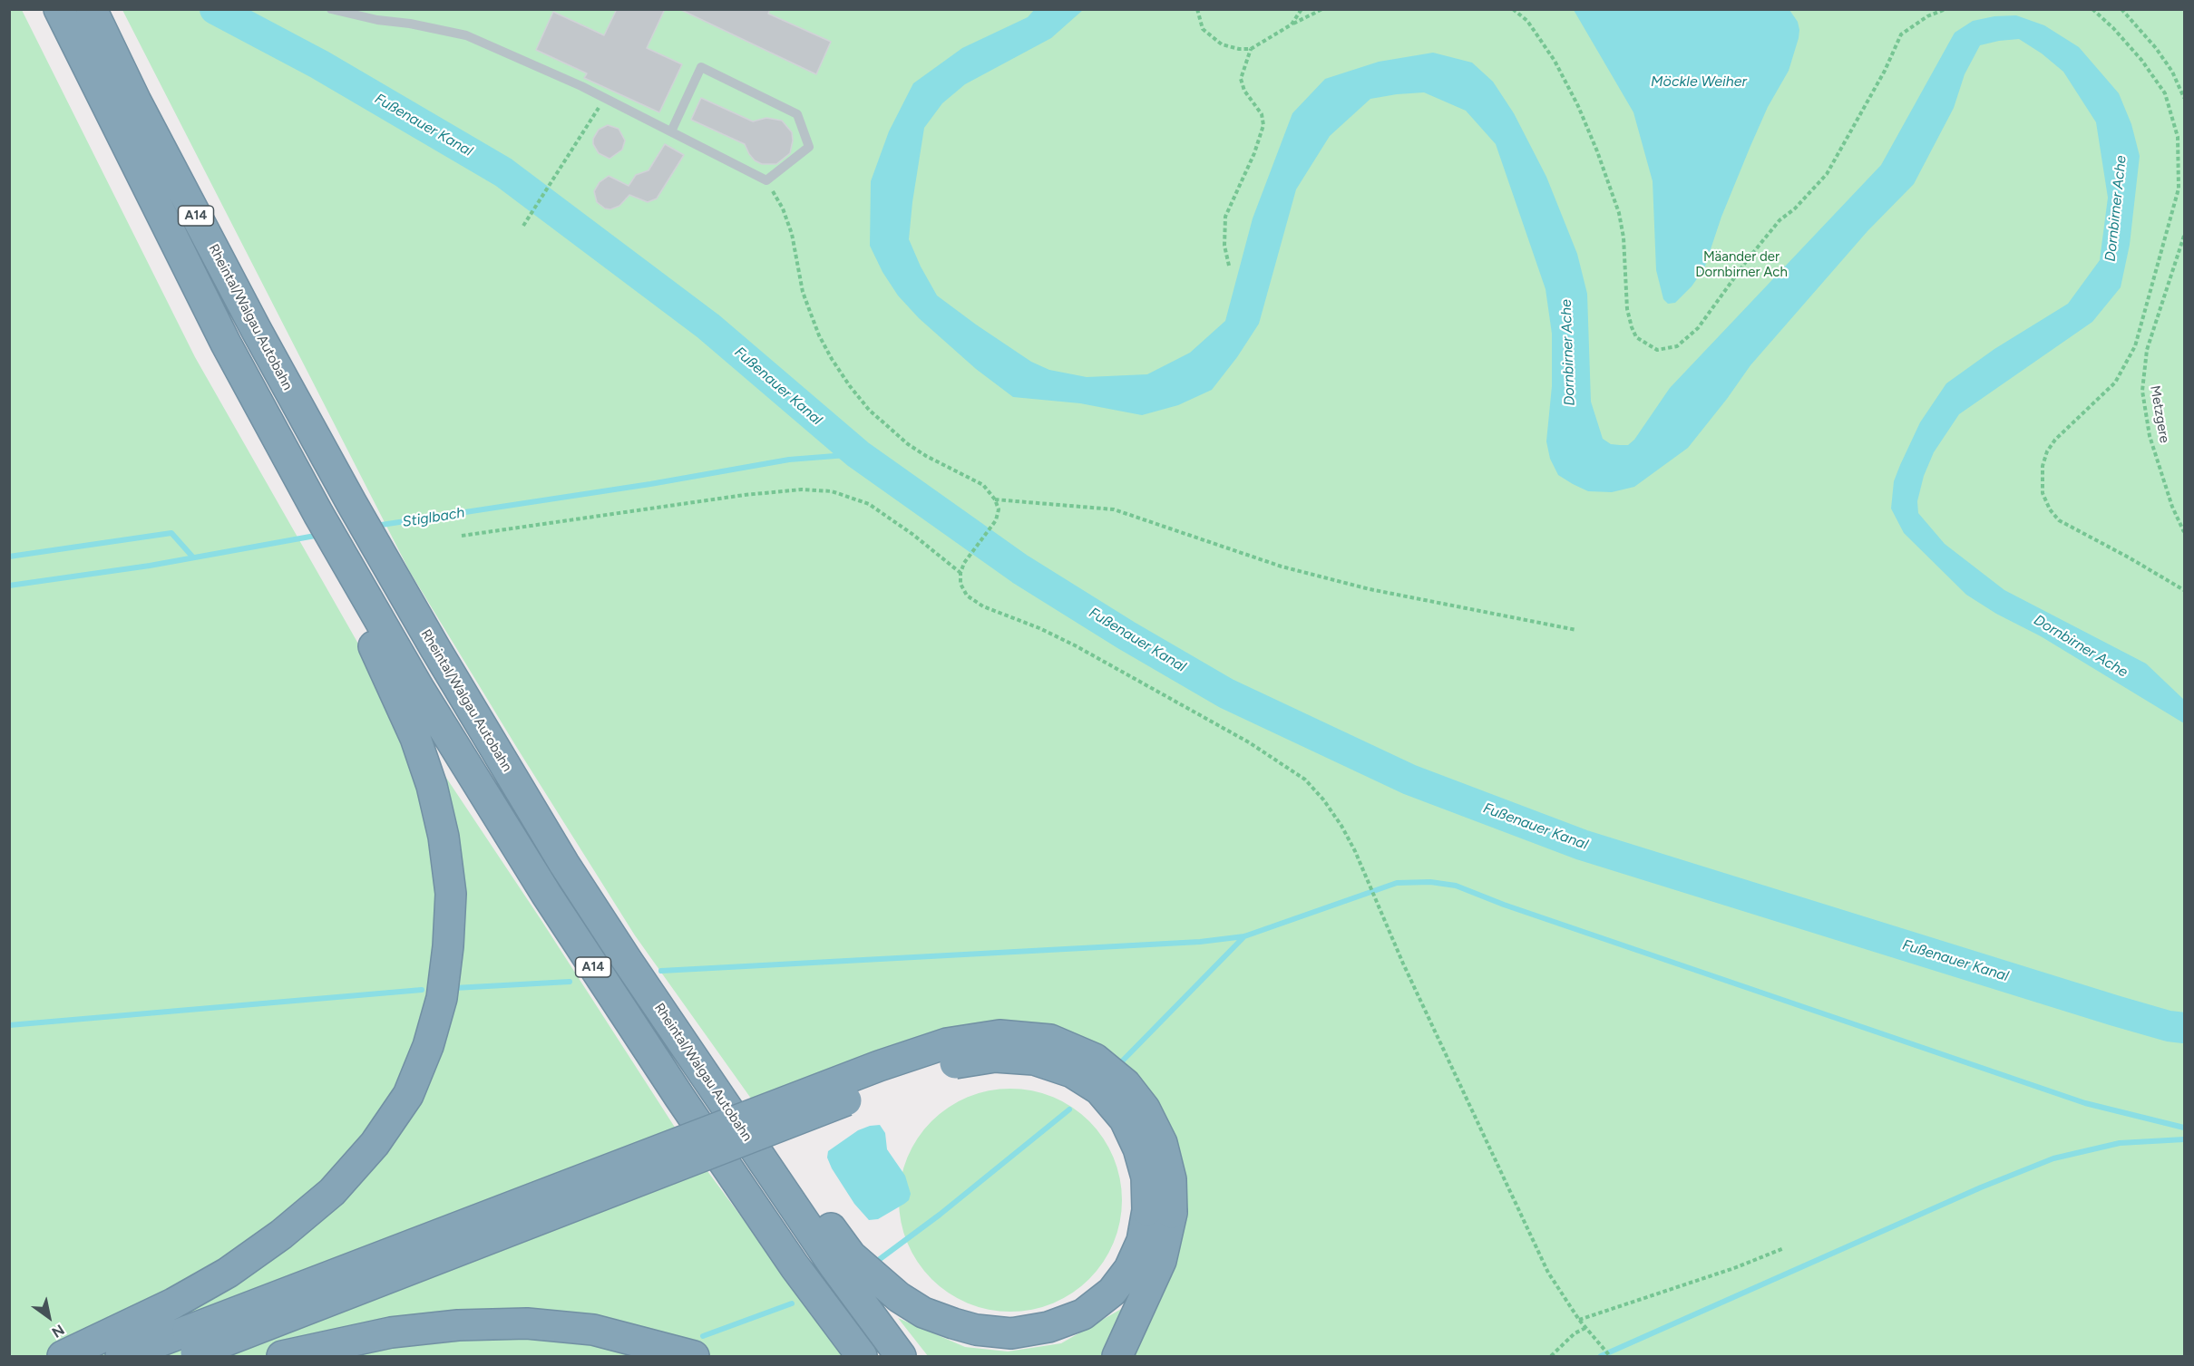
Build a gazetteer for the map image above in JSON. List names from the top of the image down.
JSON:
{
  "streets": {
    "highway": ["A14", "Rheintal/Walgau Autobahn"],
    "path": ["Metzgere"]
  },
  "water": [
    "Möckle Weiher",
    "Fußenauer Kanal",
    "Dornbirner Ache",
    "Stiglbach"
  ],
  "parks": ["Mäander der Dornbirner Ach"],
  "north": "bottom right"
}
